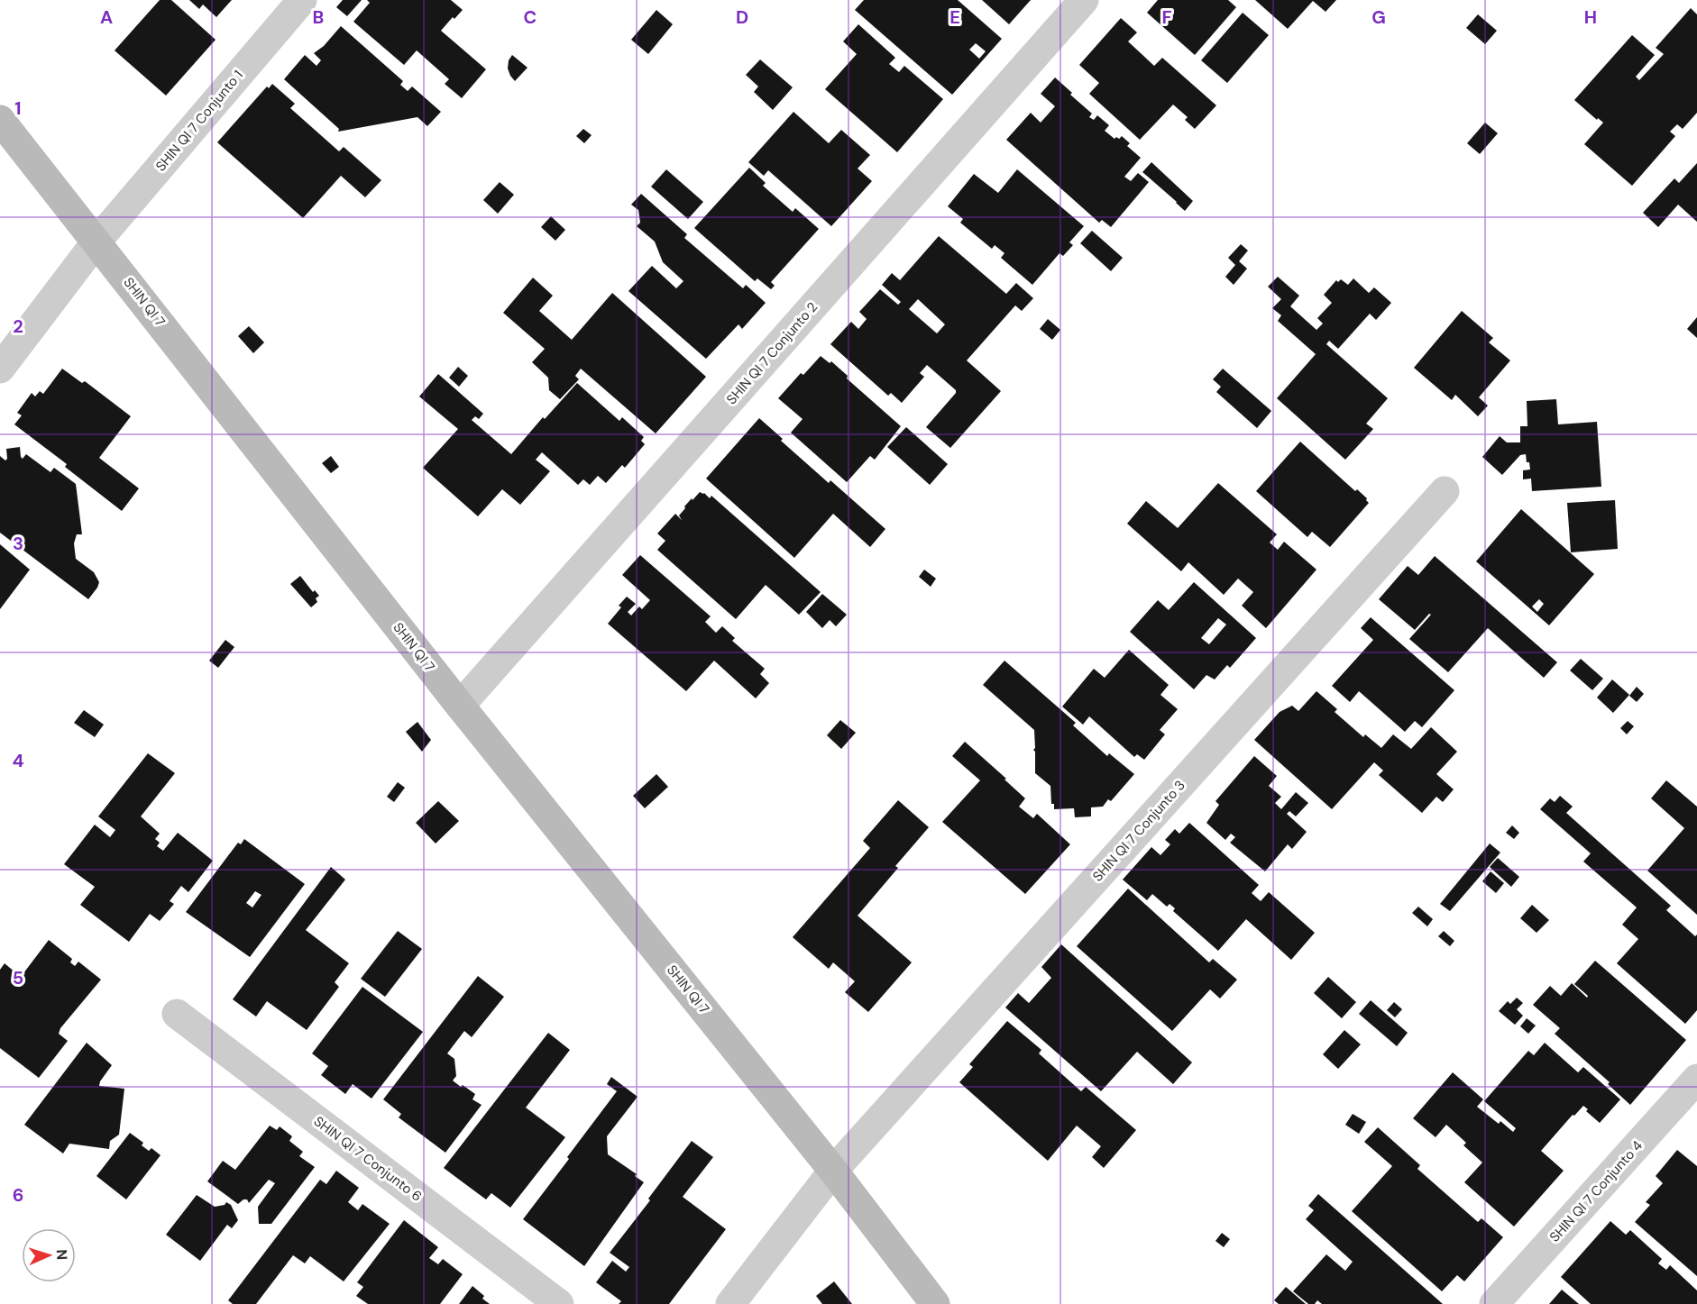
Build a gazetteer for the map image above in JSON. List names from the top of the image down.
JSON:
{
  "streets": {
    "street": [
      "SHIN QI 7 Conjunto 1",
      "SHIN QI 7",
      "SHIN QI 7 Conjunto 2",
      "SHIN QI 7 Conjunto 3",
      "SHIN QI 7 Conjunto 6",
      "SHIN QI 7 Conjunto 4"
    ]
  },
  "crossings": [
    ["SHIN QI 7 Conjunto 1", "SHIN QI 7"],
    ["SHIN QI 7", "SHIN QI 7 Conjunto 2"],
    ["SHIN QI 7", "SHIN QI 7 Conjunto 3"]
  ],
  "north": "right",
  "grid": {
    "columns": [
      "A",
      "B",
      "C",
      "D",
      "E",
      "F",
      "G",
      "H"
    ],
    "rows": [
      "1",
      "2",
      "3",
      "4",
      "5",
      "6"
    ]
  }
}
